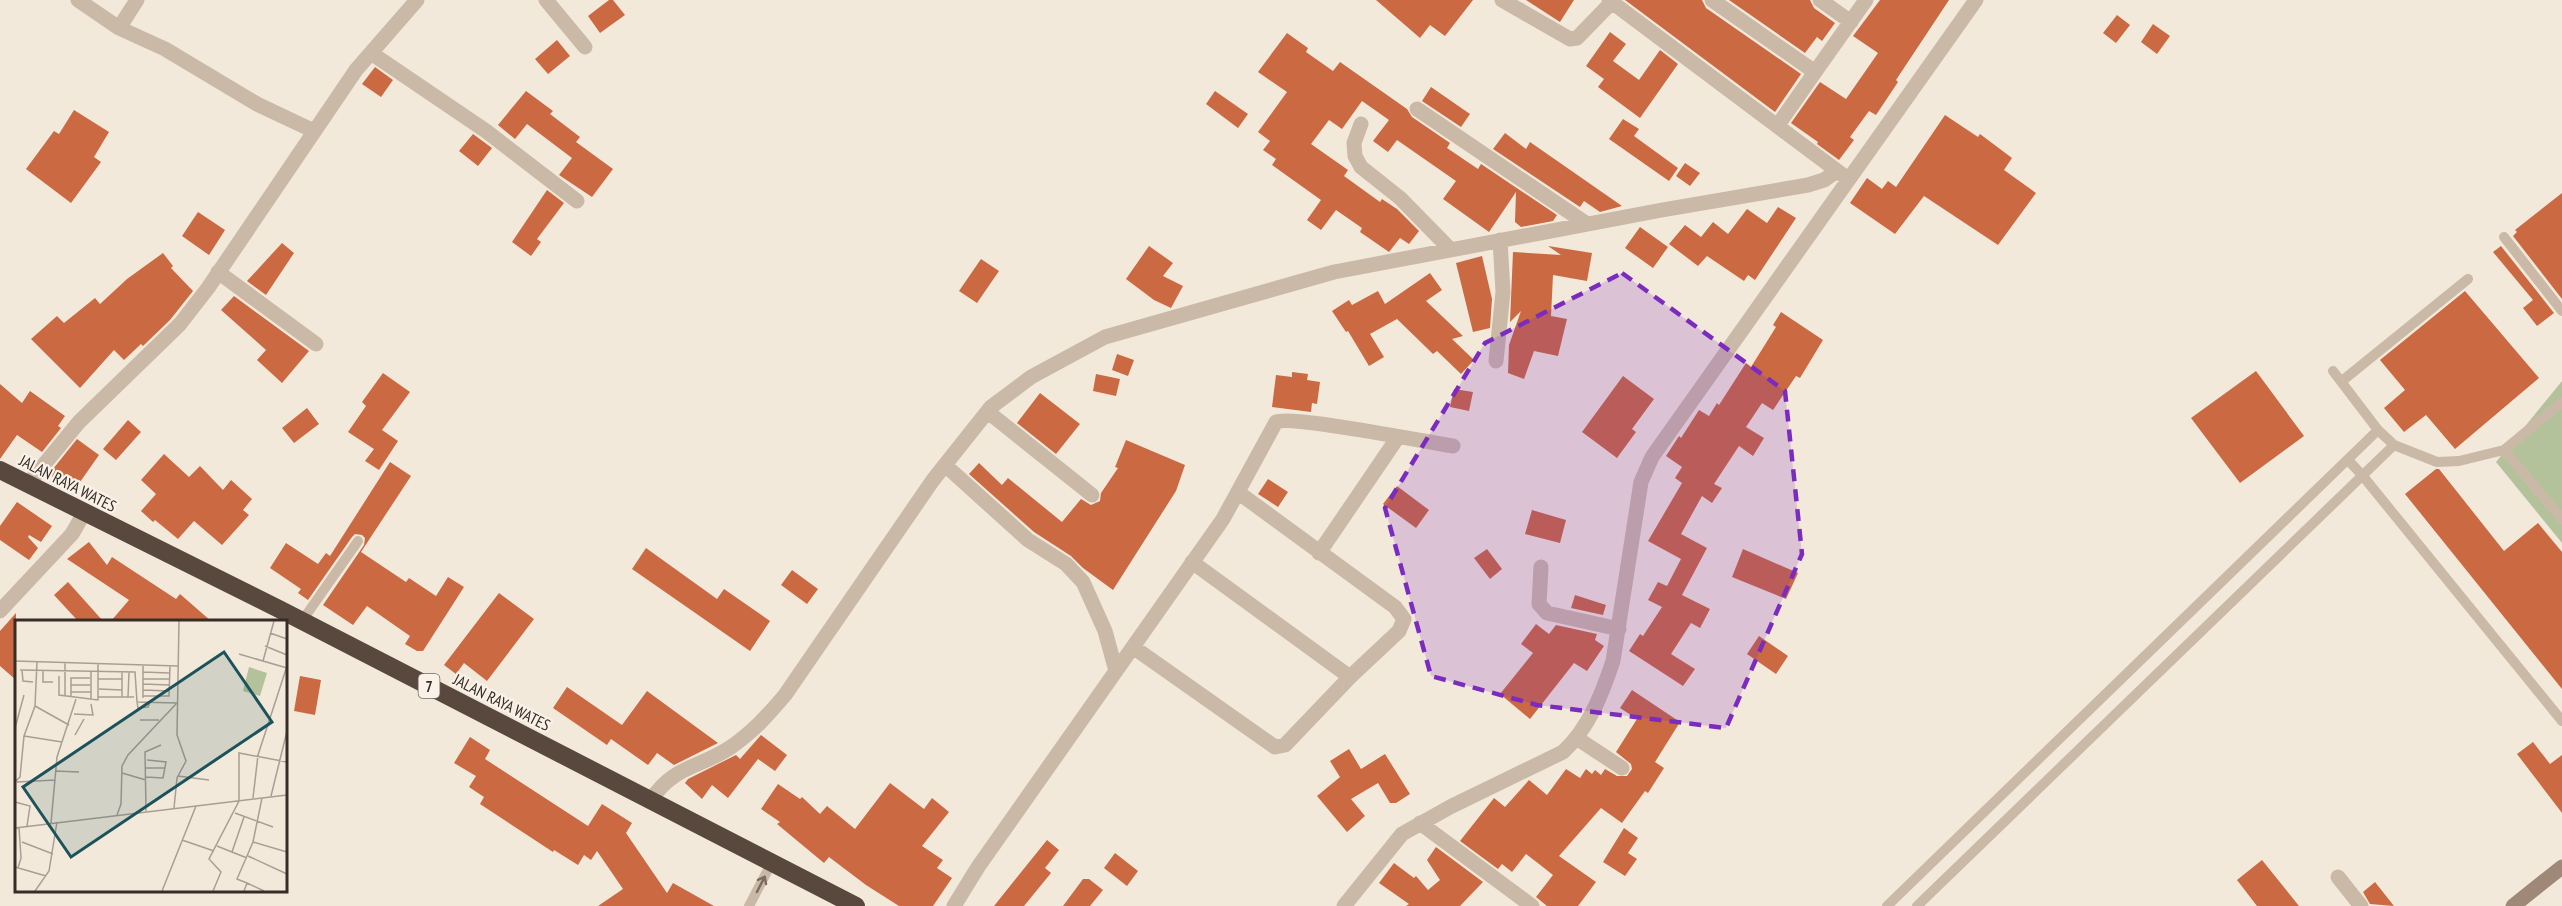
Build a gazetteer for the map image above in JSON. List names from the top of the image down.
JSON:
{
  "streets": {
    "highway": ["JALAN RAYA WATES", "7"]
  }
}
